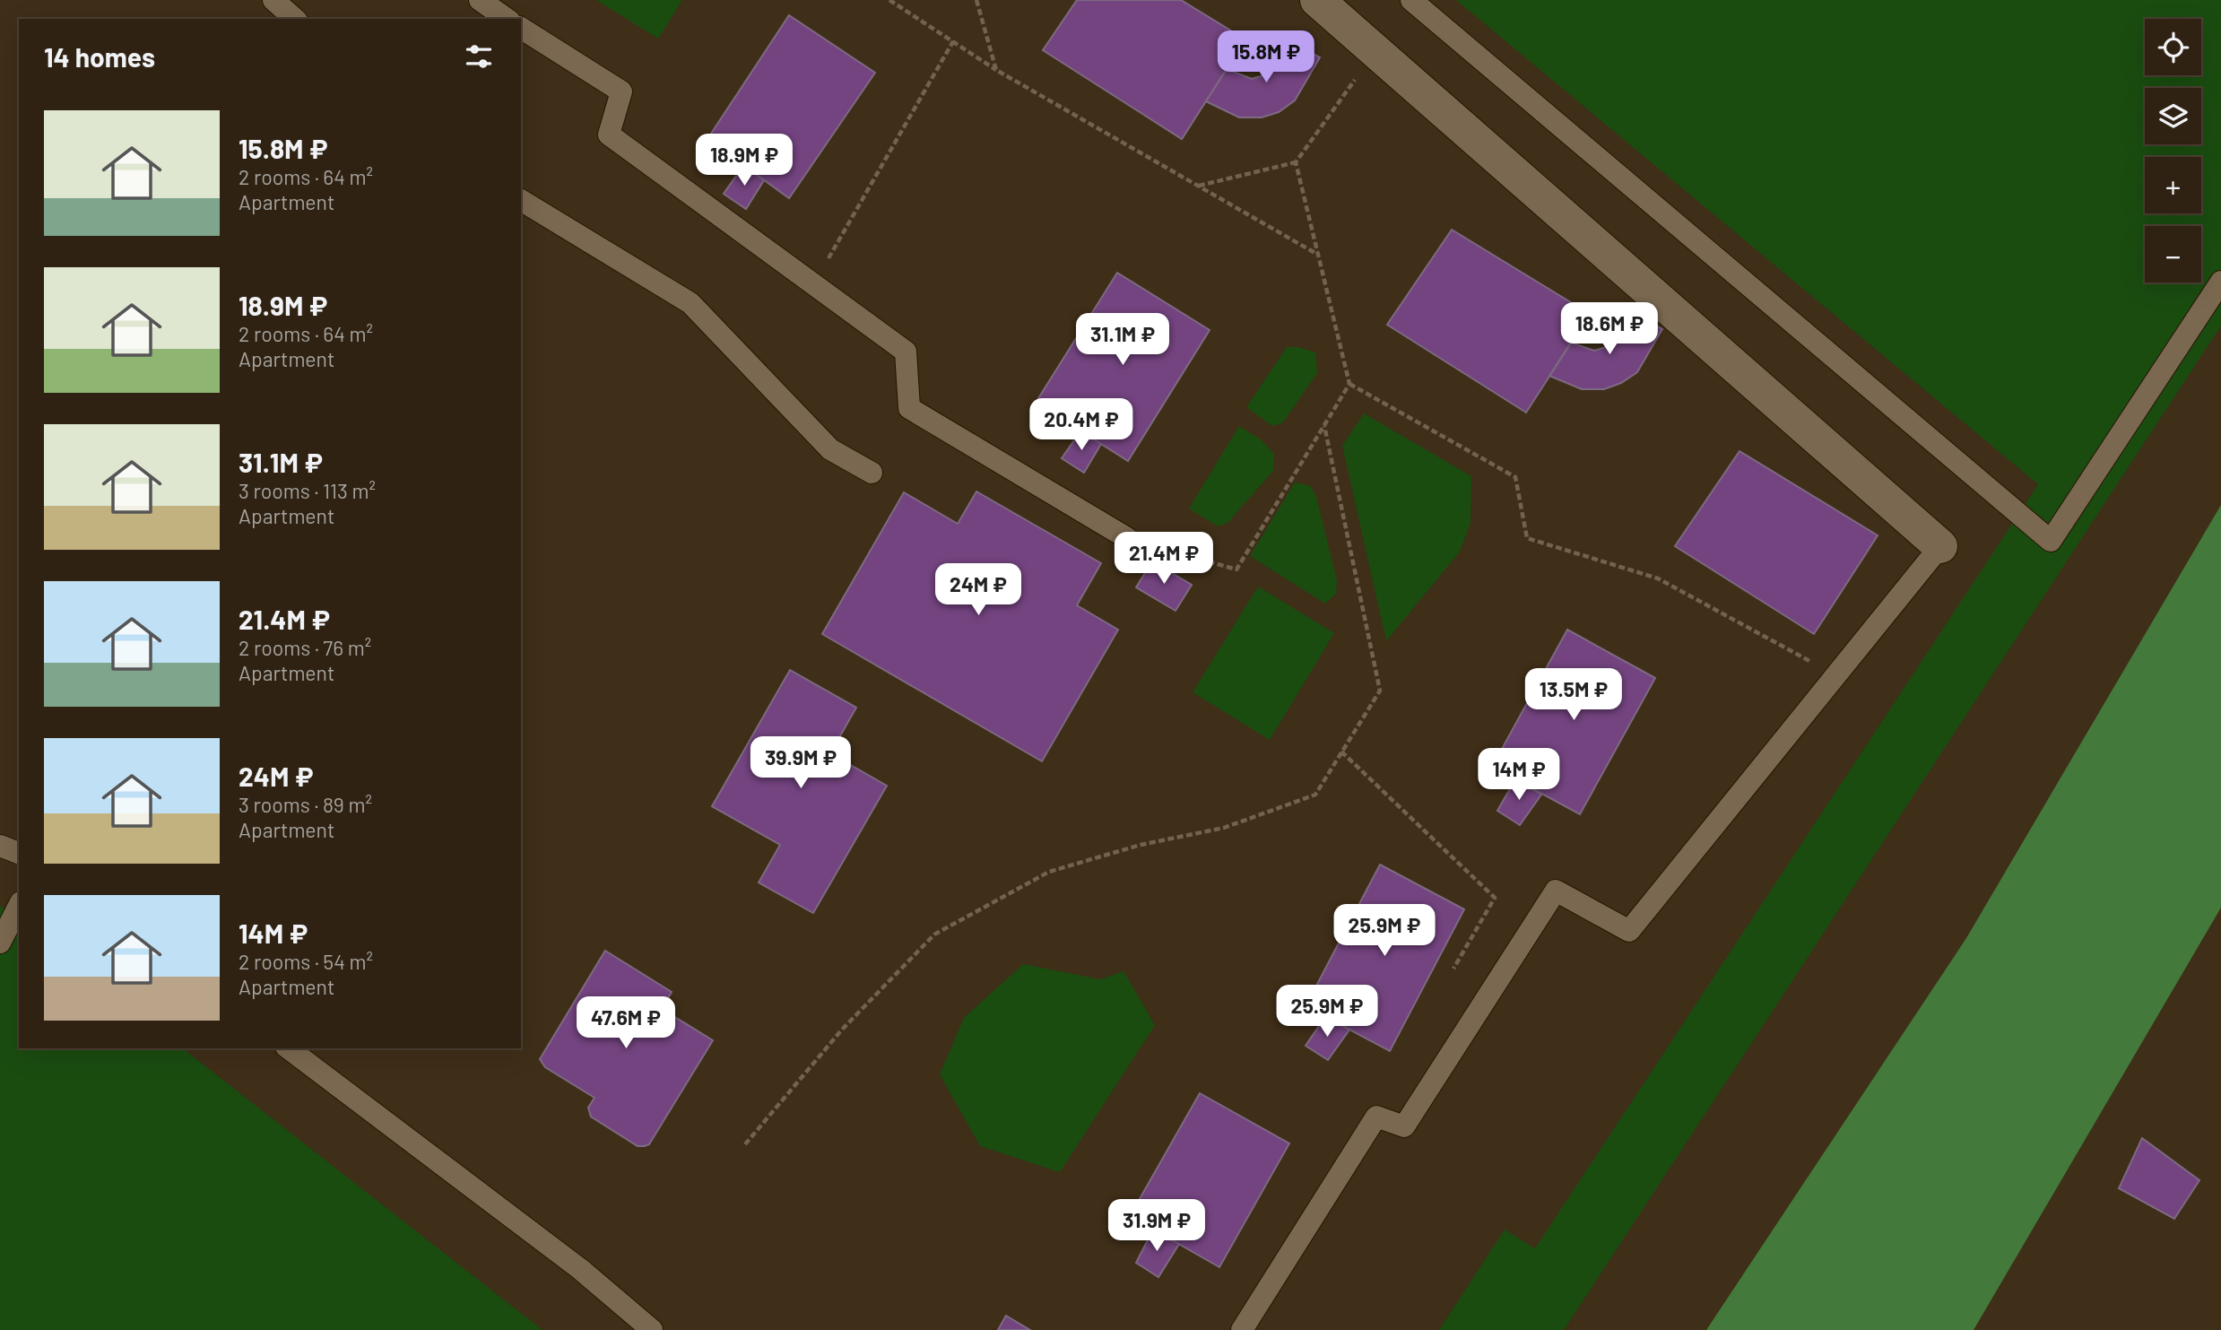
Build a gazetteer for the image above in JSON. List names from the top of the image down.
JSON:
{
  "page": {
    "map_buttons": ["+", "−"],
    "heading": "14 homes",
    "price": [
      "15.8M ₽",
      "18.9M ₽",
      "18.6M ₽",
      "31.1M ₽",
      "20.4M ₽",
      "21.4M ₽",
      "24M ₽",
      "13.5M ₽",
      "39.9M ₽",
      "14M ₽",
      "25.9M ₽",
      "25.9M ₽",
      "47.6M ₽",
      "31.9M ₽"
    ],
    "list": [
      {
        "name": "15.8M ₽",
        "note": "2 rooms · 64 m² · Apartment"
      },
      {
        "name": "18.9M ₽",
        "note": "2 rooms · 64 m² · Apartment"
      },
      {
        "name": "31.1M ₽",
        "note": "3 rooms · 113 m² · Apartment"
      },
      {
        "name": "21.4M ₽",
        "note": "2 rooms · 76 m² · Apartment"
      },
      {
        "name": "24M ₽",
        "note": "3 rooms · 89 m² · Apartment"
      },
      {
        "name": "14M ₽",
        "note": "2 rooms · 54 m² · Apartment"
      }
    ]
  }
}
